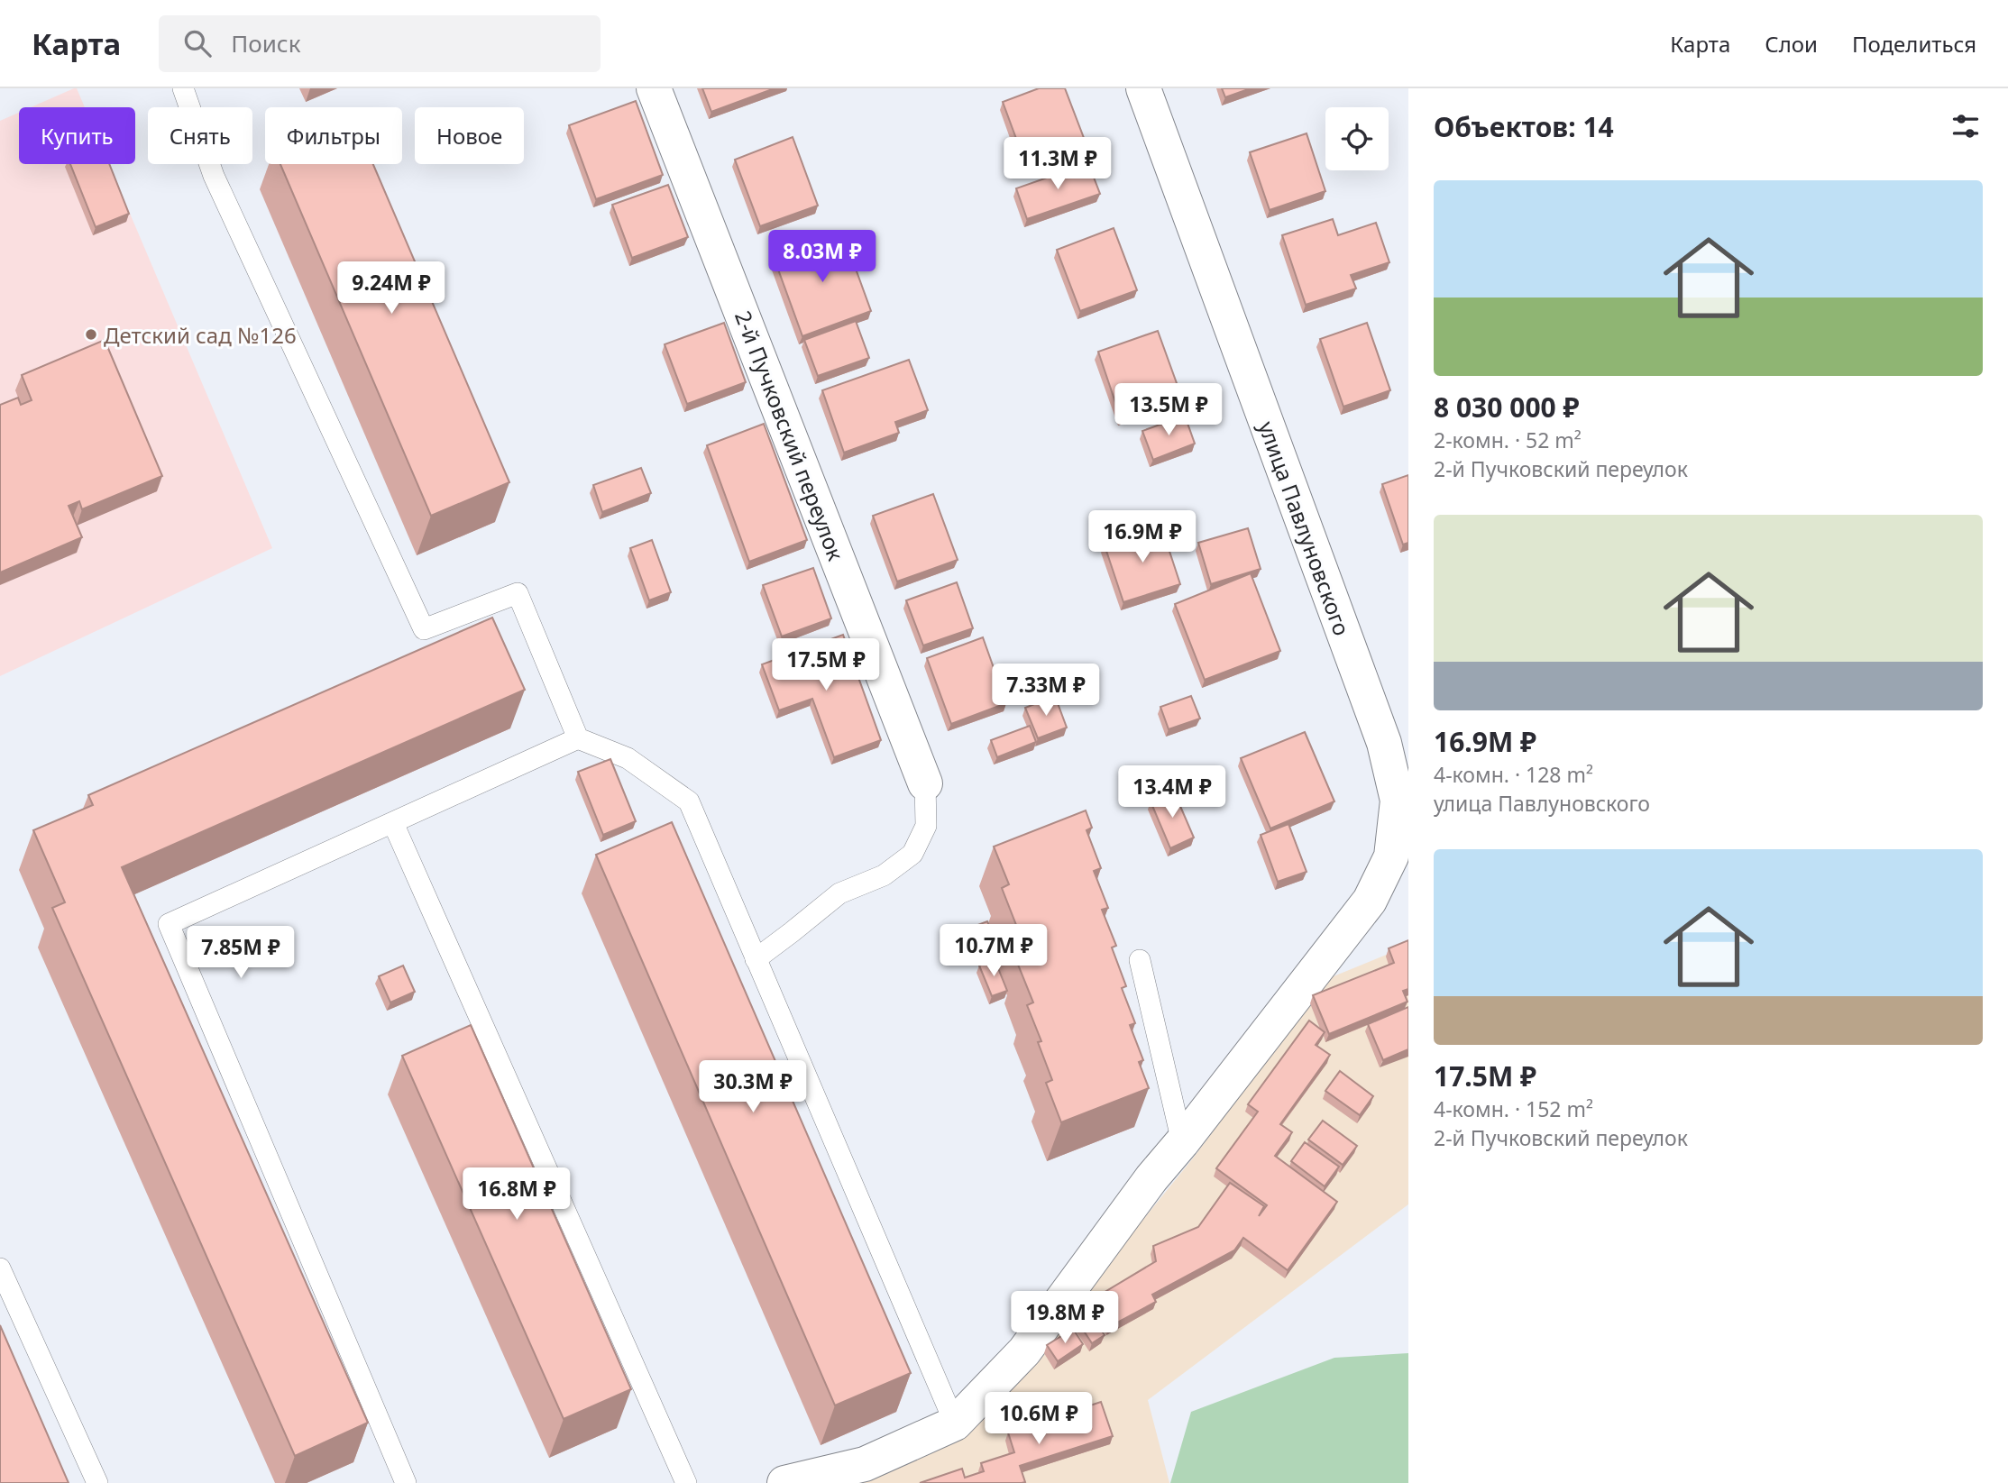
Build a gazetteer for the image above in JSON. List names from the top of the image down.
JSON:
{
  "streets": {
    "street": ["2-й Пучковский переулок", "улица Павлуновского"]
  },
  "places": ["Детский сад №126"],
  "page": {
    "header": "Карта",
    "search": "Поиск",
    "nav": ["Карта", "Слои", "Поделиться"],
    "heading": "Объектов: 14",
    "chip": [
      "Купить",
      "Снять",
      "Фильтры",
      "Новое"
    ],
    "price": [
      "11.3M ₽",
      "8.03M ₽",
      "9.24M ₽",
      "13.5M ₽",
      "16.9M ₽",
      "17.5M ₽",
      "7.33M ₽",
      "13.4M ₽",
      "10.7M ₽",
      "7.85M ₽",
      "30.3M ₽",
      "16.8M ₽",
      "19.8M ₽",
      "10.6M ₽"
    ],
    "list": [
      {
        "name": "8 030 000 ₽",
        "note": "2-комн. · 52 m² · 2-й Пучковский переулок"
      },
      {
        "name": "16.9M ₽",
        "note": "4-комн. · 128 m² · улица Павлуновского"
      },
      {
        "name": "17.5M ₽",
        "note": "4-комн. · 152 m² · 2-й Пучковский переулок"
      }
    ]
  }
}
